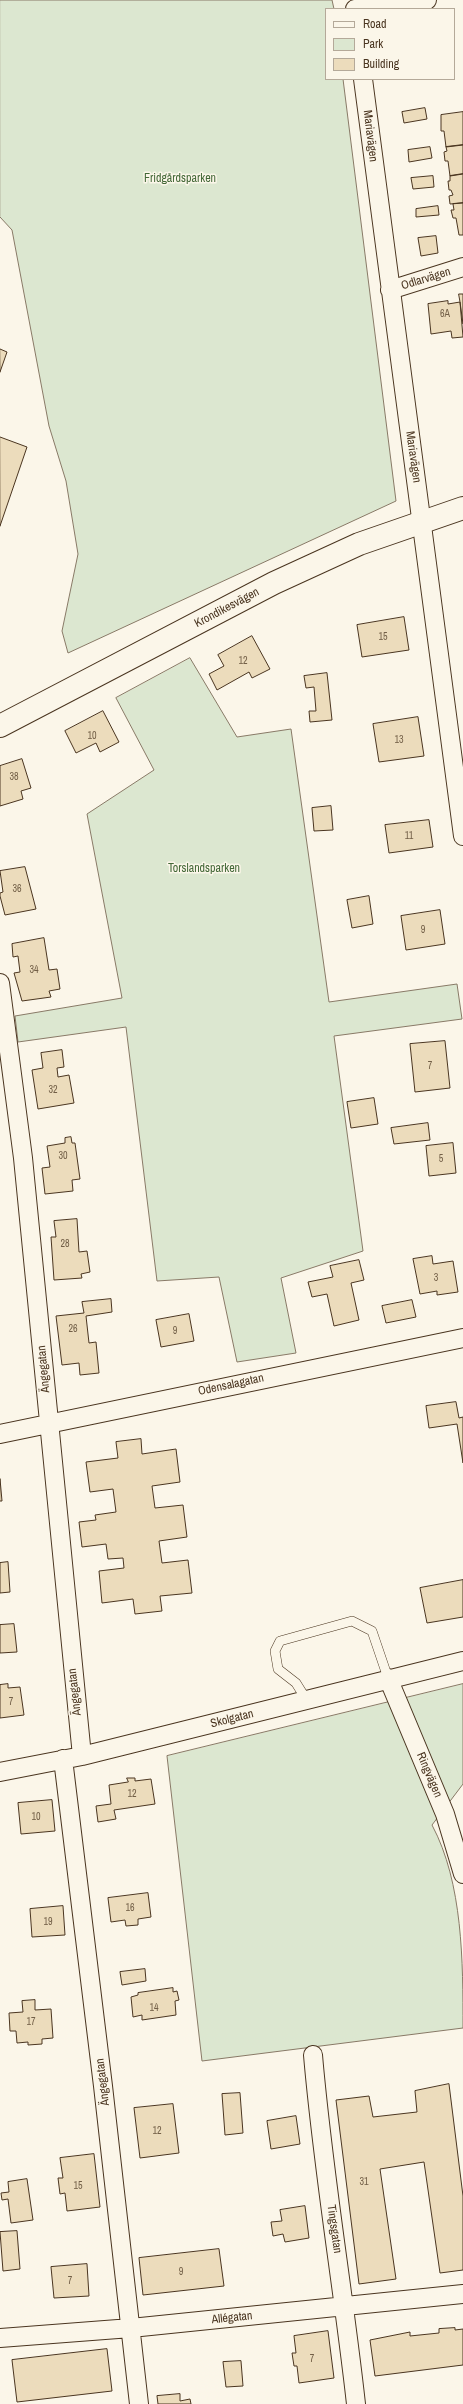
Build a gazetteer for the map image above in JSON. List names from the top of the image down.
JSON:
{
  "streets": {
    "street": [
      "Mariavägen",
      "Odlarvägen",
      "Krondikesvägen",
      "Ängegatan",
      "Odensalagatan",
      "Skolgatan",
      "Ringvägen",
      "Tingsgatan",
      "Allégatan"
    ]
  },
  "crossings": [
    ["Mariavägen", "Odlarvägen"],
    ["Mariavägen", "Krondikesvägen"],
    ["Ängegatan", "Odensalagatan"],
    ["Ängegatan", "Skolgatan"],
    ["Ängegatan", "Allégatan"],
    ["Skolgatan", "Ringvägen"],
    ["Tingsgatan", "Allégatan"]
  ],
  "parks": ["Fridgårdsparken", "Torslandsparken"],
  "house_numbers": [
    "6A",
    "15",
    "12",
    "10",
    "13",
    "38",
    "11",
    "36",
    "9",
    "34",
    "7",
    "32",
    "30",
    "5",
    "28",
    "3",
    "26",
    "9",
    "7",
    "12",
    "10",
    "16",
    "19",
    "14",
    "17",
    "12",
    "31",
    "15",
    "9",
    "7",
    "7"
  ],
  "legend": ["Road", "Park", "Building"]
}
